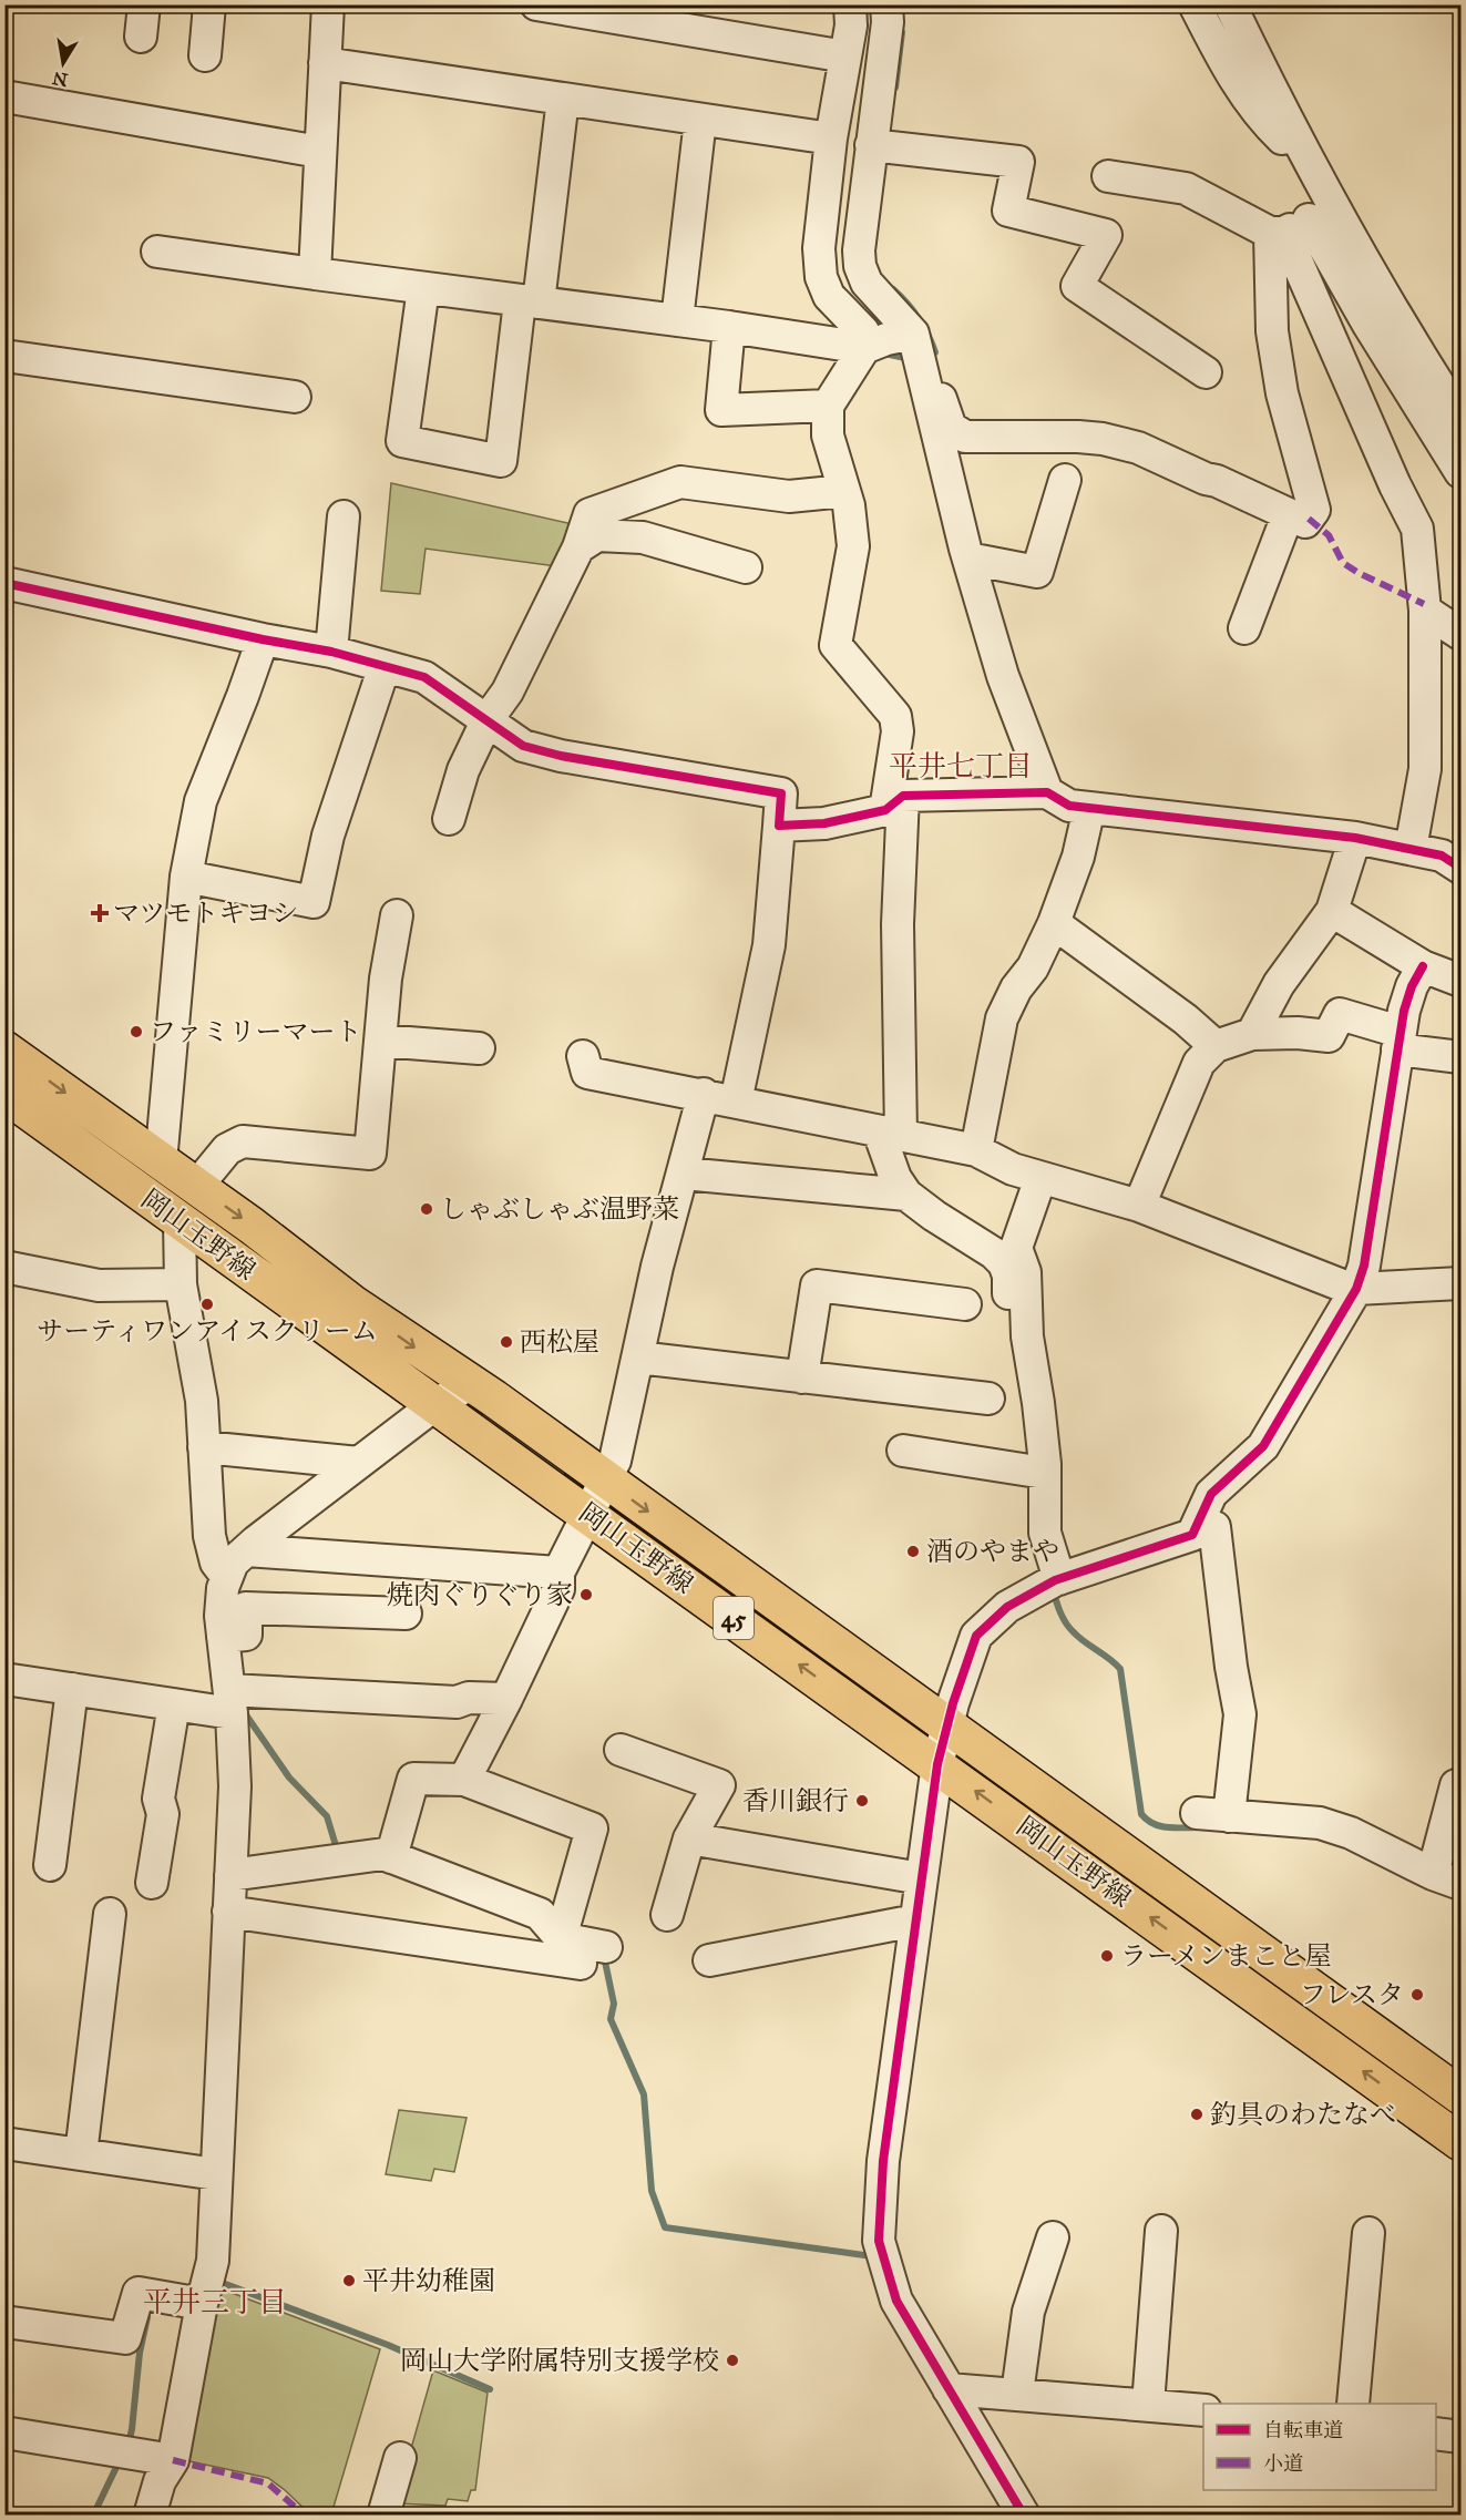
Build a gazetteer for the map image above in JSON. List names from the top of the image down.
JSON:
{
  "streets": {
    "main road": ["岡山玉野線", "45"]
  },
  "districts": ["平井七丁目", "平井三丁目"],
  "places": {
    "health": ["マツモトキヨシ"],
    "other": [
      "ファミリーマート",
      "しゃぶしゃぶ温野菜",
      "サーティワンアイスクリーム",
      "西松屋",
      "酒のやまや",
      "焼肉ぐりぐり家",
      "香川銀行",
      "ラーメンまこと屋",
      "フレスタ",
      "釣具のわたなべ",
      "平井幼稚園",
      "岡山大学附属特別支援学校"
    ]
  },
  "legend": ["自転車道", "小道"],
  "north": "bottom"
}
